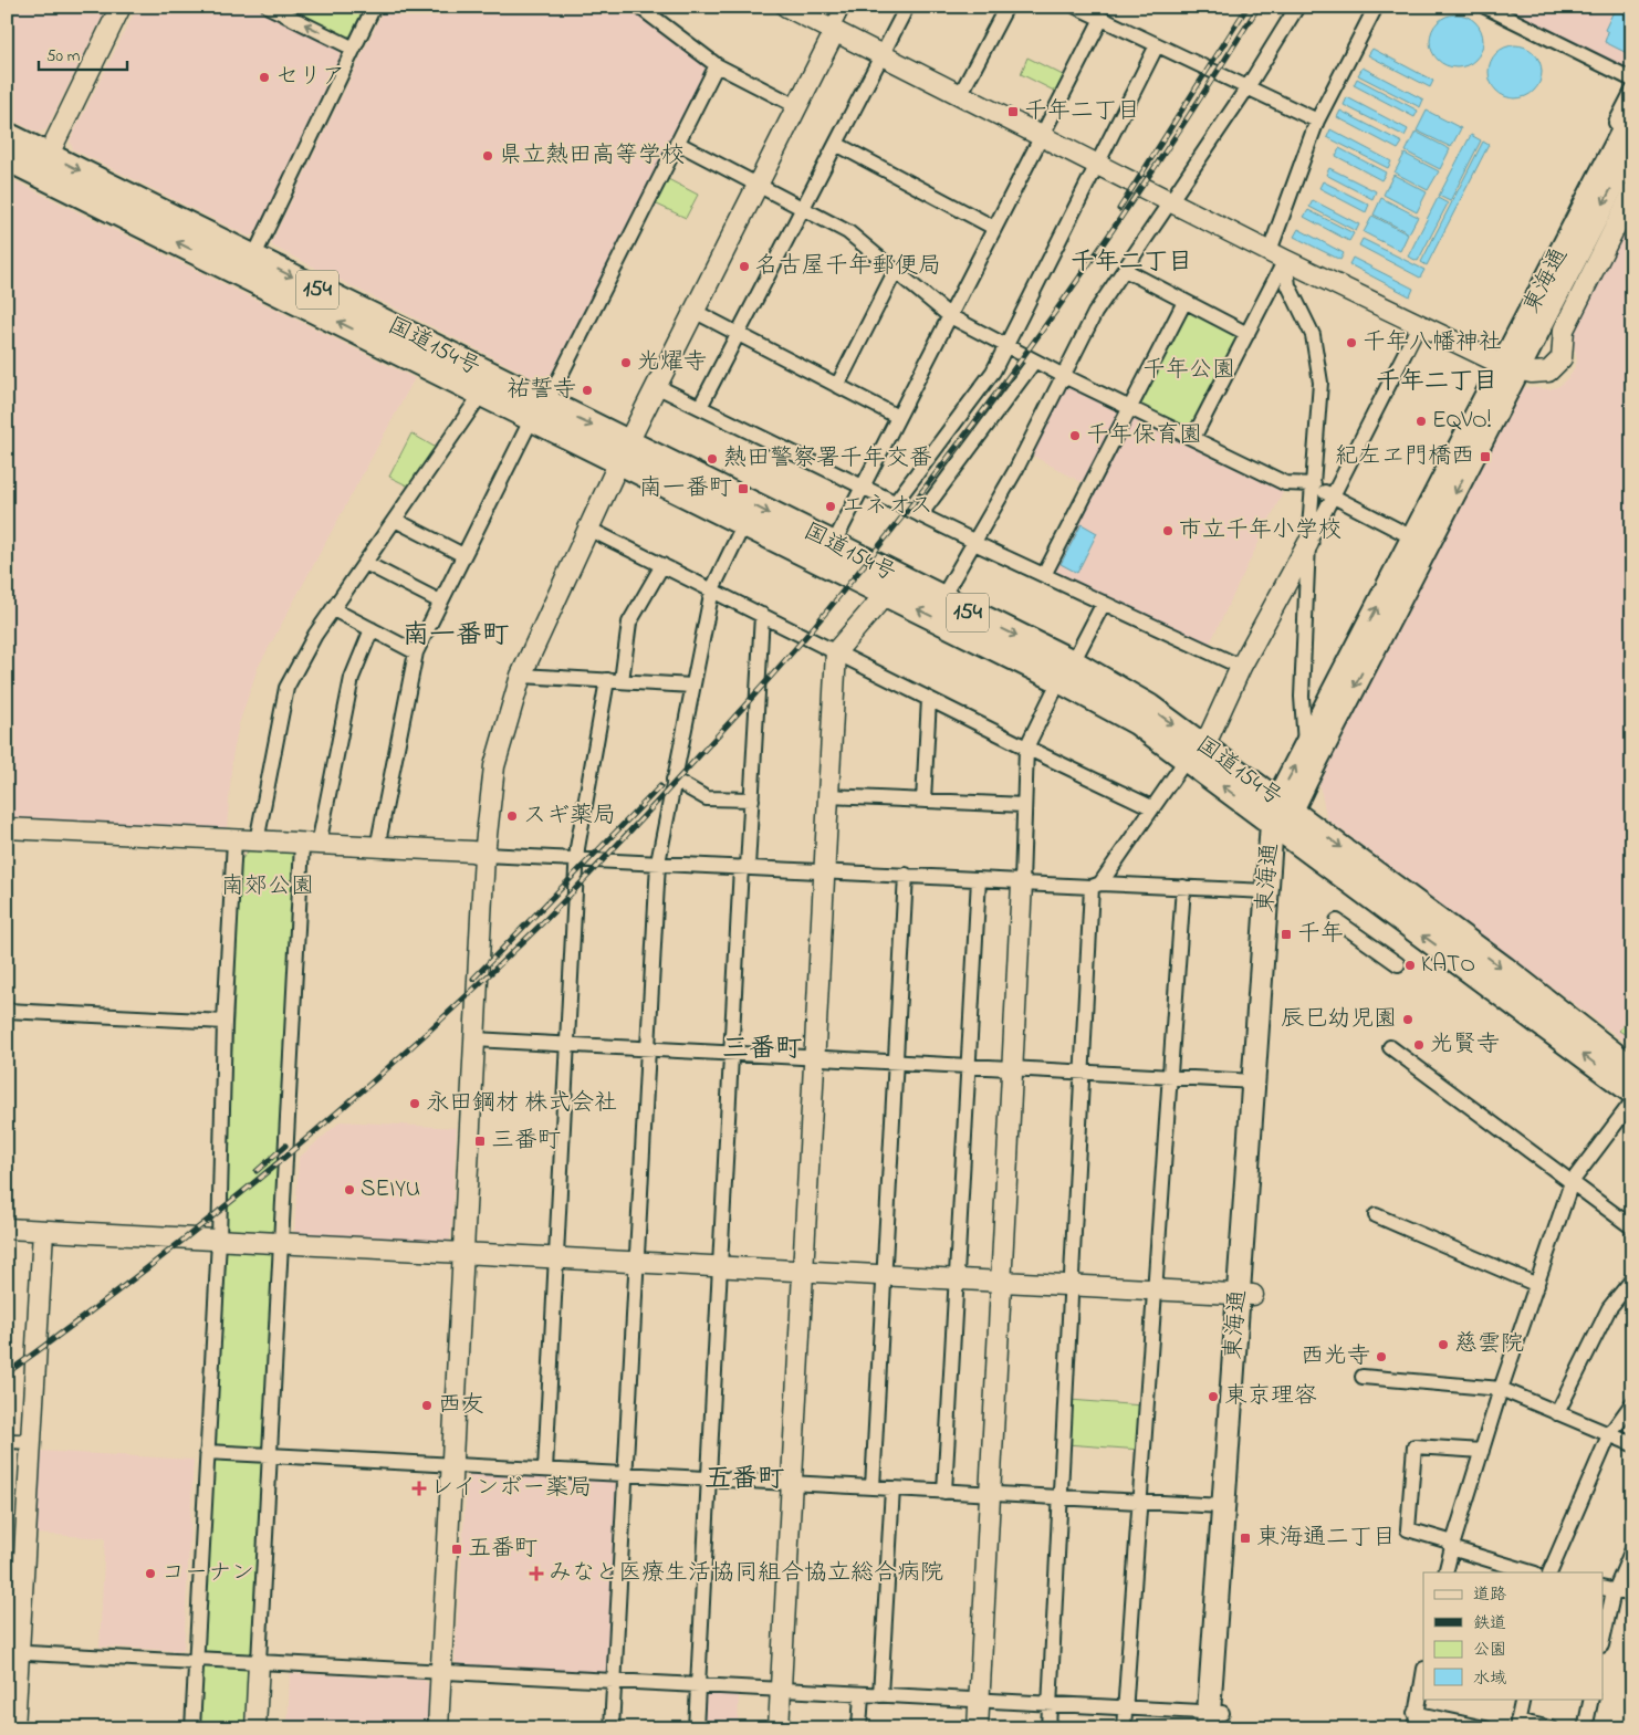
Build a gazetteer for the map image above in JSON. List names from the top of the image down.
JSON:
{
  "streets": {
    "highway": ["154", "国道154号"],
    "main road": ["東海通"]
  },
  "crossings": [
    ["東海通", "国道154号"]
  ],
  "districts": [
    "千年二丁目",
    "千年二丁目",
    "南一番町",
    "三番町",
    "五番町"
  ],
  "parks": ["千年公園", "南郊公園"],
  "places": {
    "other": [
      "セリア",
      "県立熱田高等学校",
      "名古屋千年郵便局",
      "千年八幡神社",
      "光燿寺",
      "祐誓寺",
      "EQVO!",
      "千年保育園",
      "熱田警察署千年交番",
      "エネオス",
      "市立千年小学校",
      "スギ薬局",
      "KATO",
      "辰巳幼児園",
      "光賢寺",
      "永田鋼材 株式会社",
      "SEIYU",
      "慈雲院",
      "西光寺",
      "東京理容",
      "西友",
      "コーナン"
    ],
    "transit": [
      "千年二丁目",
      "紀左ヱ門橋西",
      "南一番町",
      "千年",
      "三番町",
      "東海通二丁目",
      "五番町"
    ],
    "health": ["レインボー薬局", "みなと医療生活協同組合協立総合病院"]
  },
  "legend": [
    "道路",
    "鉄道",
    "公園",
    "水域"
  ],
  "scale_bar": "50 m"
}
